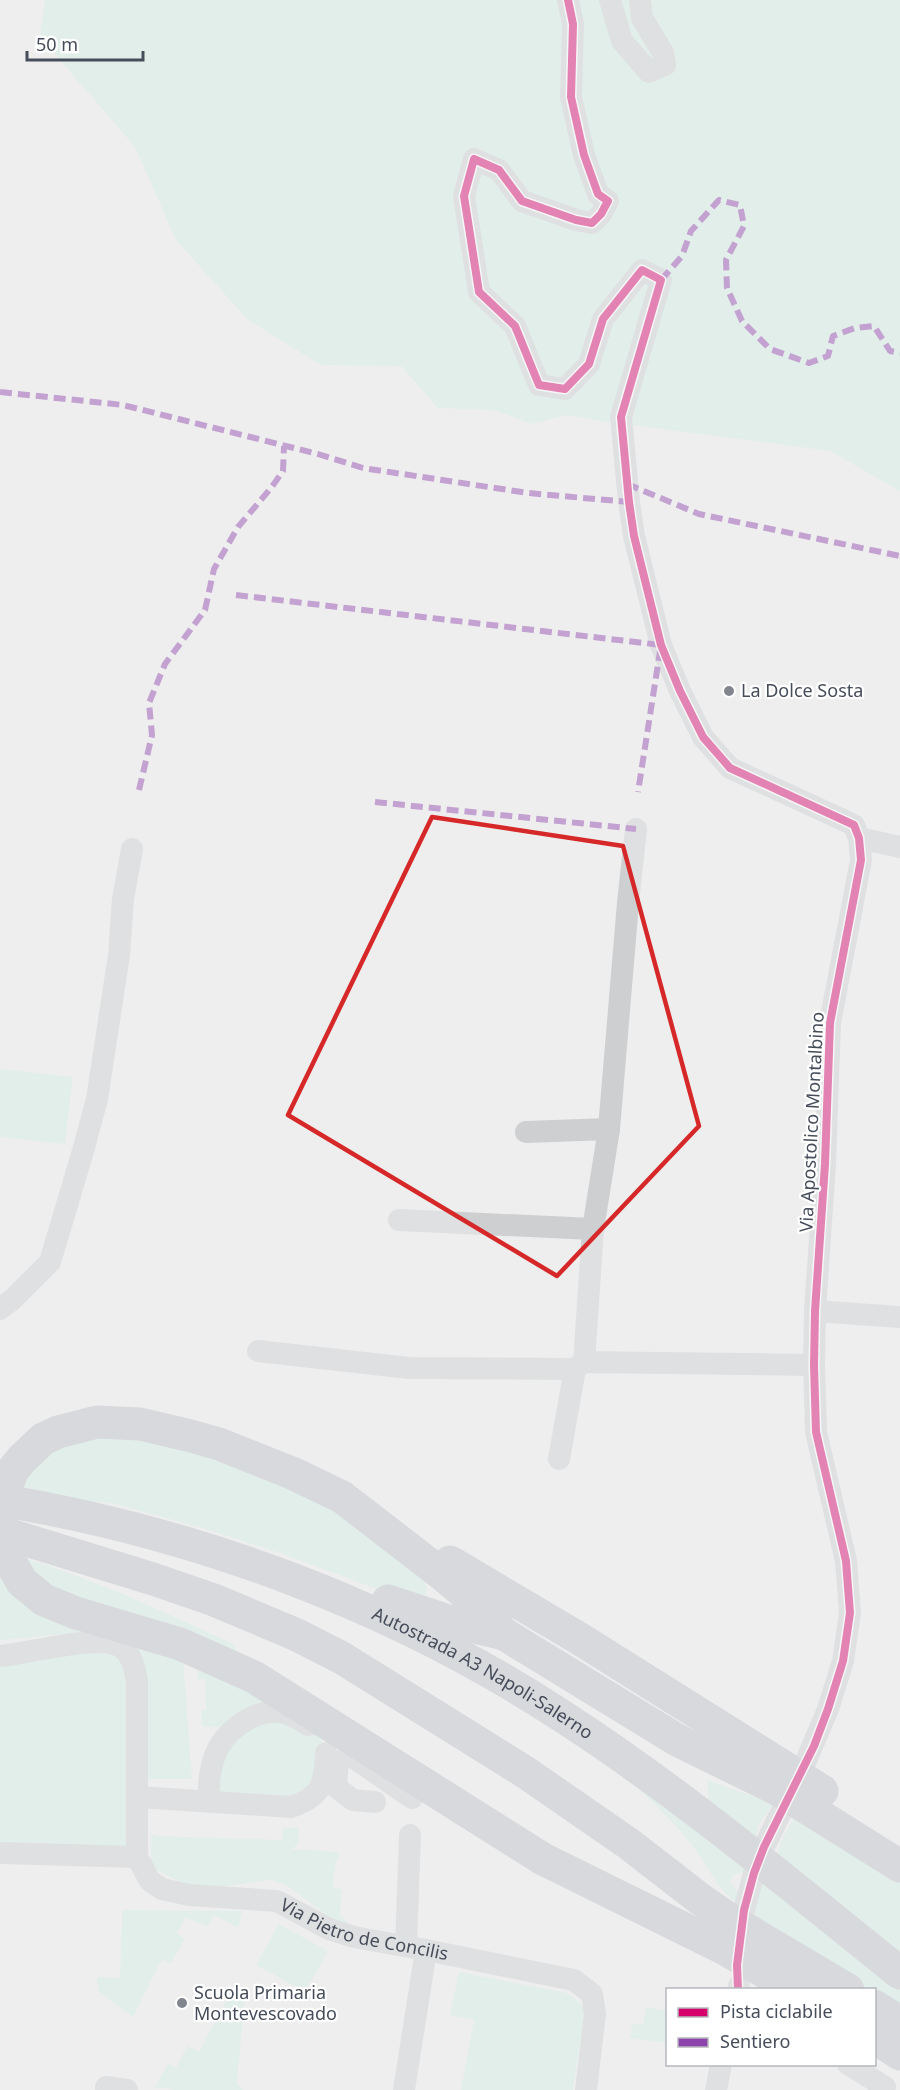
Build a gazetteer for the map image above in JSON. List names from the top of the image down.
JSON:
{
  "streets": {
    "highway": ["Autostrada A3 Napoli-Salerno"],
    "street": ["Via Apostolico Montalbino", "Via Pietro de Concilis"]
  },
  "places": ["La Dolce Sosta", "Scuola Primaria Montevescovado"],
  "legend": ["Pista ciclabile", "Sentiero"],
  "scale_bar": "50 m"
}
